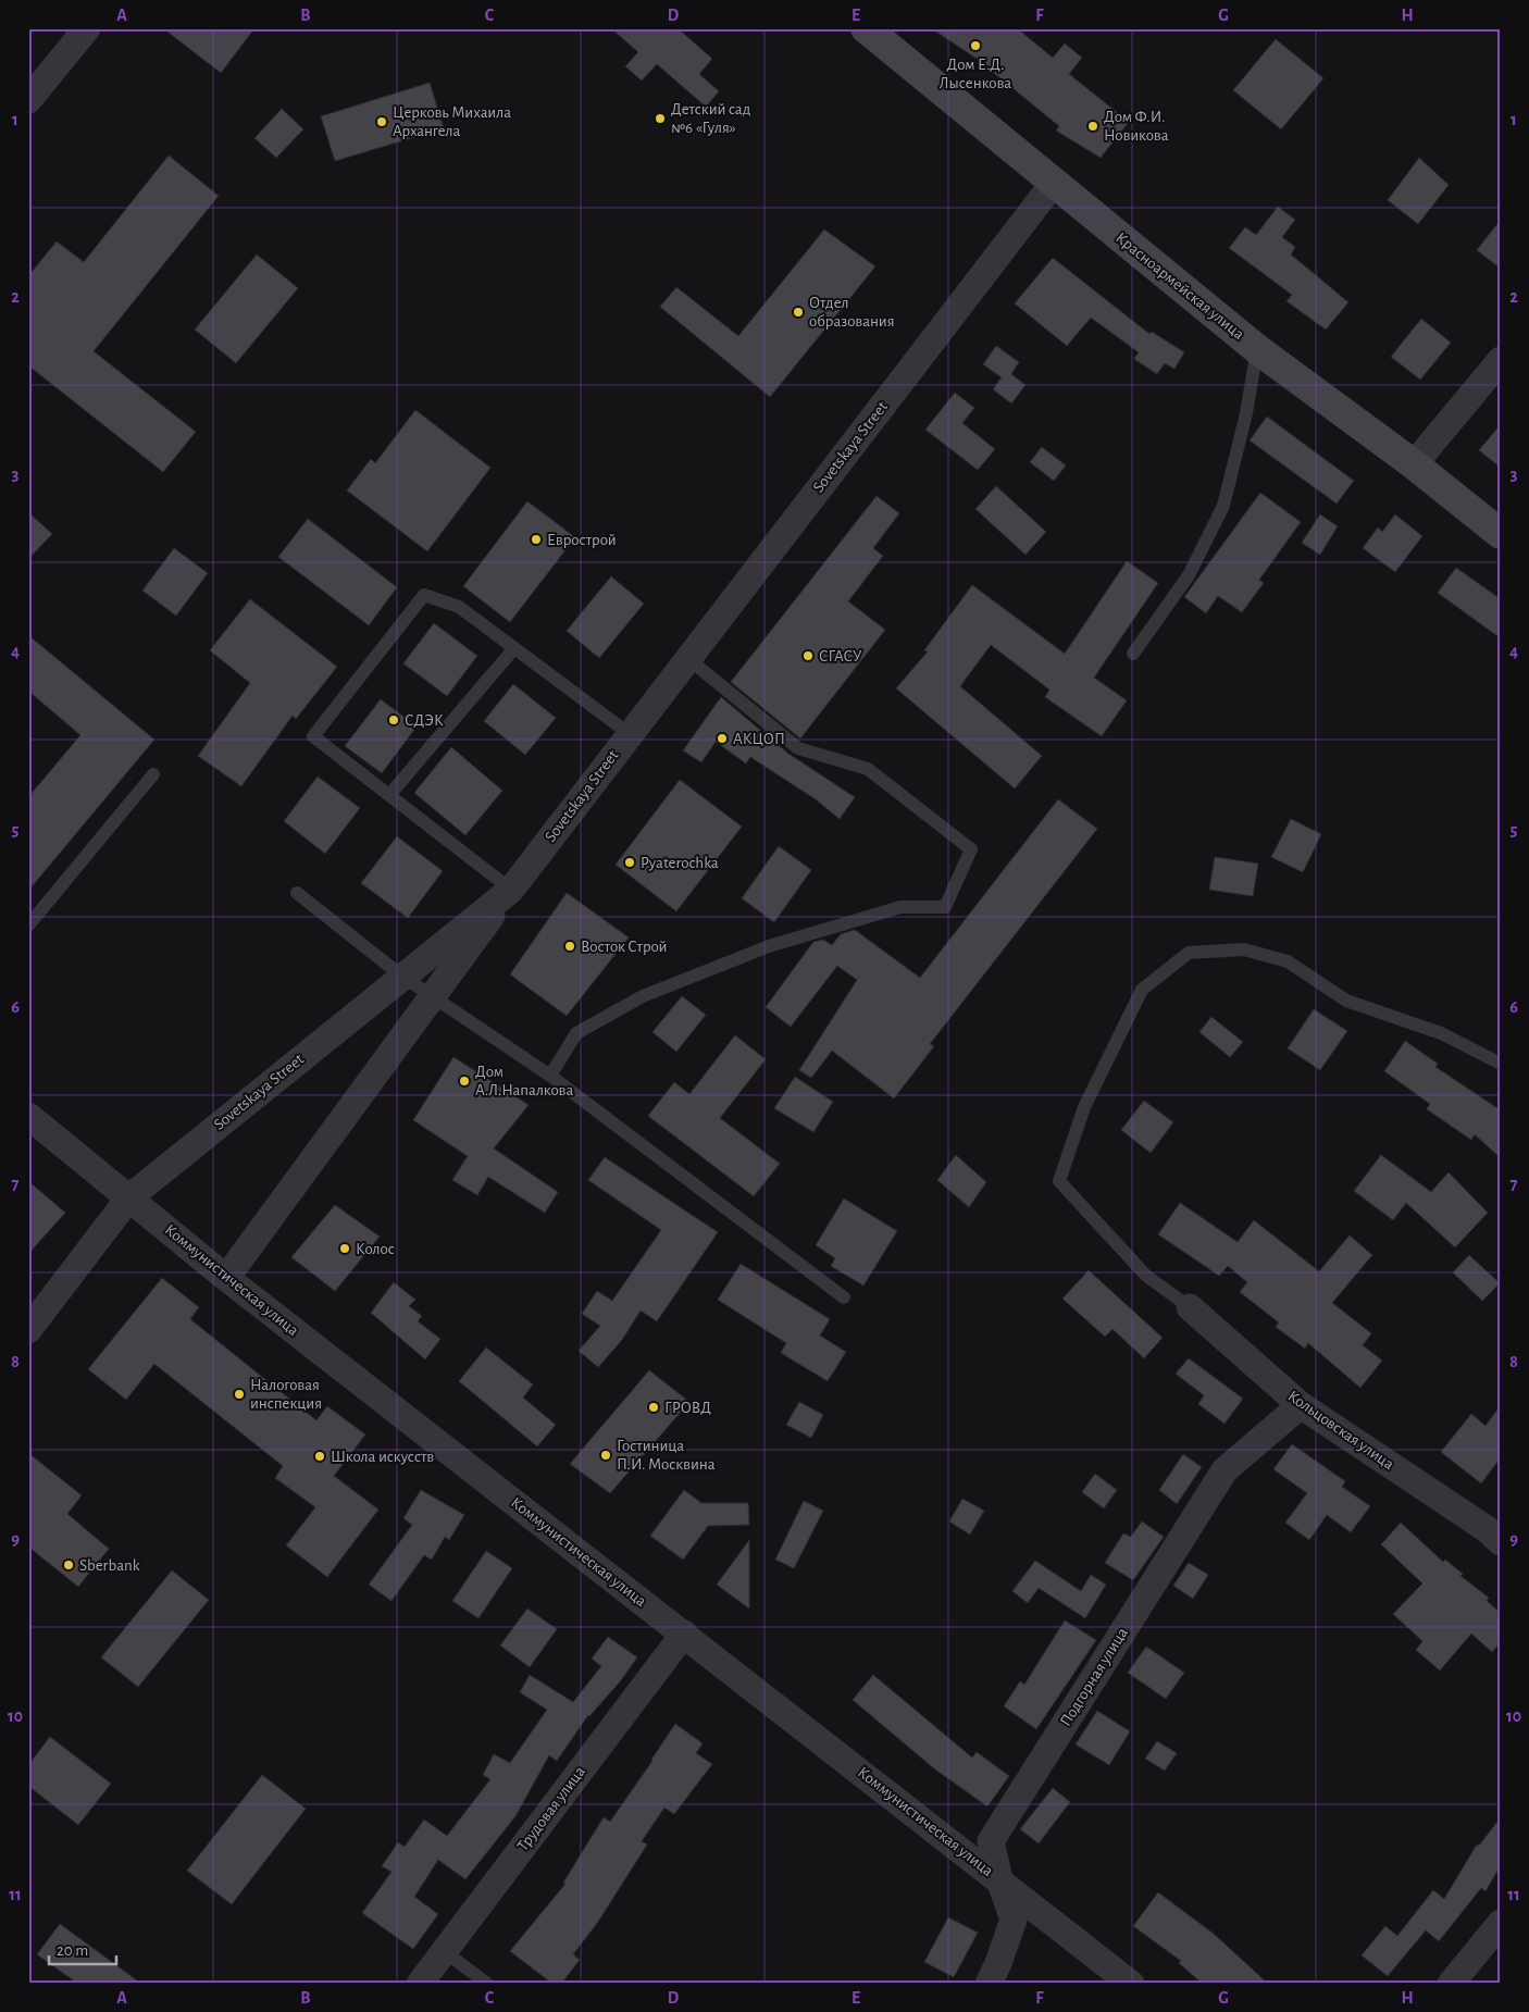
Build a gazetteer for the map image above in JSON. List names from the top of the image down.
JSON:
{
  "streets": {
    "main road": ["Красноармейская улица"],
    "street": [
      "Sovetskaya Street",
      "Коммунистическая улица",
      "Кольцовская улица",
      "Подгорная улица",
      "Трудовая улица"
    ]
  },
  "crossings": [
    ["Красноармейская улица", "Sovetskaya Street"],
    ["Sovetskaya Street", "Коммунистическая улица"],
    ["Коммунистическая улица", "Подгорная улица"],
    ["Коммунистическая улица", "Трудовая улица"],
    ["Кольцовская улица", "Подгорная улица"]
  ],
  "places": [
    "Дом Е.Д. Лысенкова",
    "Детский сад №6 «Гуля»",
    "Церковь Михаила Архангела",
    "Дом Ф.И. Новикова",
    "Отдел образования",
    "Еврострой",
    "СГАСУ",
    "СДЭК",
    "АКЦОП",
    "Pyaterochka",
    "Восток Строй",
    "Дом А.Л.Напалкова",
    "Колос",
    "Налоговая инспекция",
    "ГРОВД",
    "Гостиница П.И. Москвина",
    "Школа искусств",
    "Sberbank"
  ],
  "scale_bar": "20 m",
  "grid": {
    "columns": [
      "A",
      "B",
      "C",
      "D",
      "E",
      "F",
      "G",
      "H"
    ],
    "rows": [
      "1",
      "2",
      "3",
      "4",
      "5",
      "6",
      "7",
      "8",
      "9",
      "10",
      "11"
    ]
  }
}
